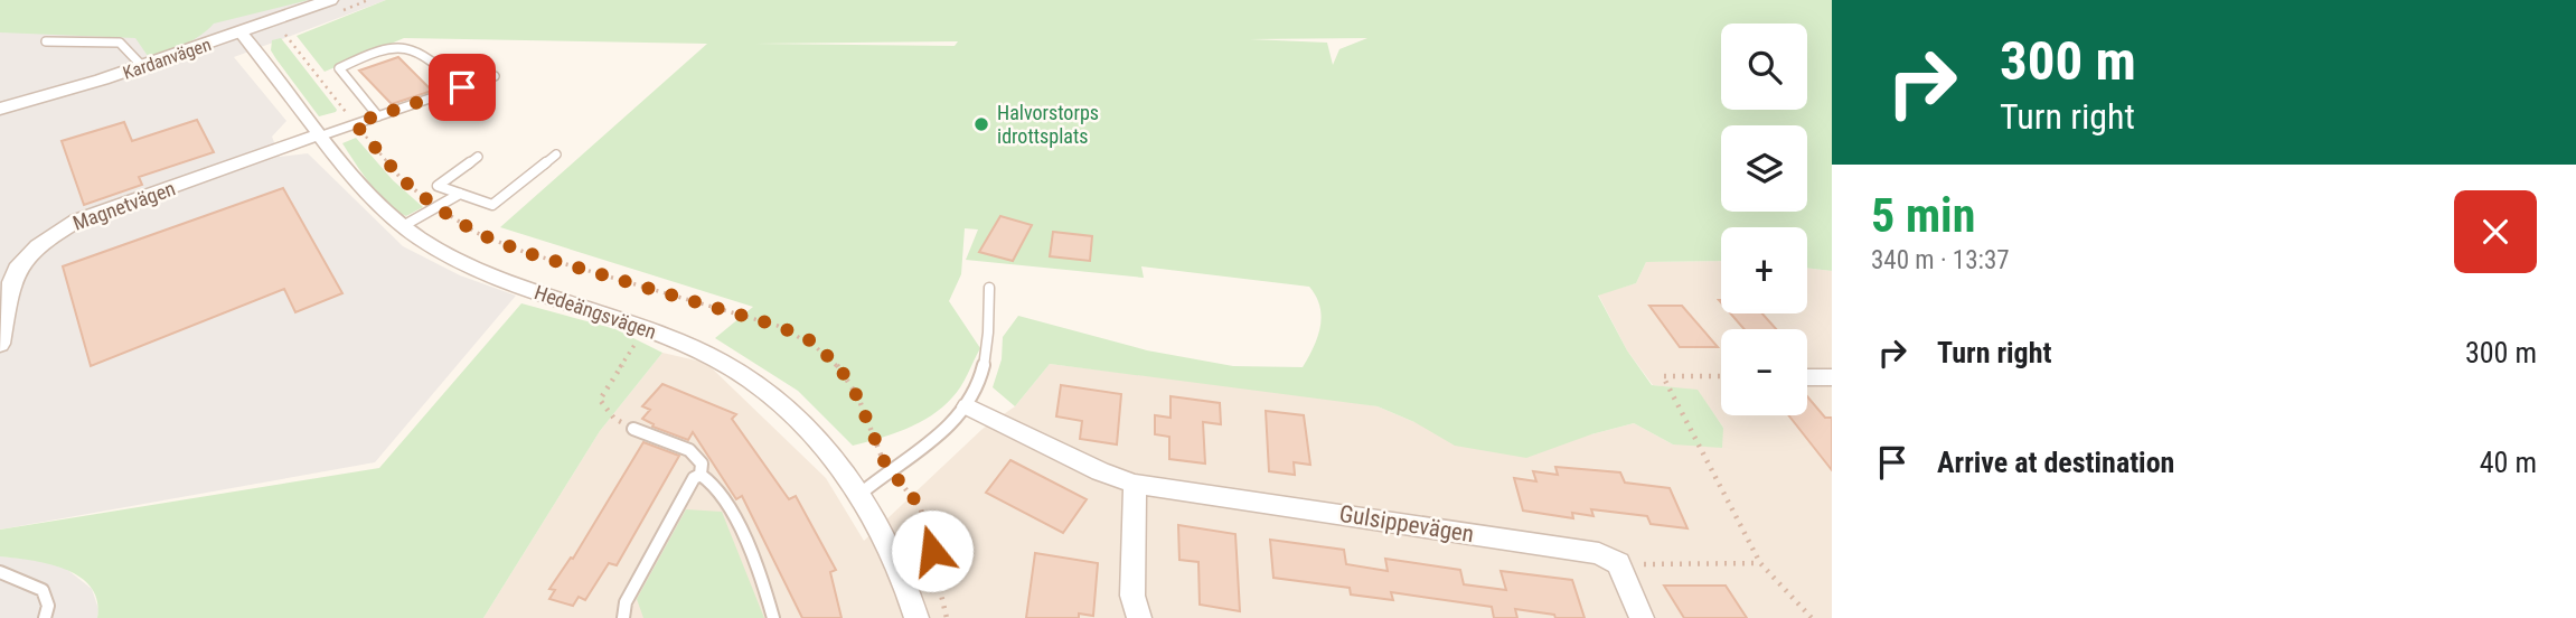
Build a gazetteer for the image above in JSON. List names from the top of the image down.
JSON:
{
  "streets": {
    "street": [
      "Kardanvägen",
      "Magnetvägen",
      "Hedeängsvägen",
      "Gulsippevägen"
    ]
  },
  "crossings": [
    ["Kardanvägen", "Hedeängsvägen"],
    ["Magnetvägen", "Hedeängsvägen"]
  ],
  "places": ["Halvorstorps idrottsplats"],
  "page": {
    "turn": ["300 m", "Turn right"],
    "map_buttons": ["+", "−"],
    "heading": ["5 min", "340 m · 13:37"],
    "list": [
      {
        "name": "Turn right",
        "value": "300 m"
      },
      {
        "name": "Arrive at destination",
        "value": "40 m"
      }
    ]
  }
}
